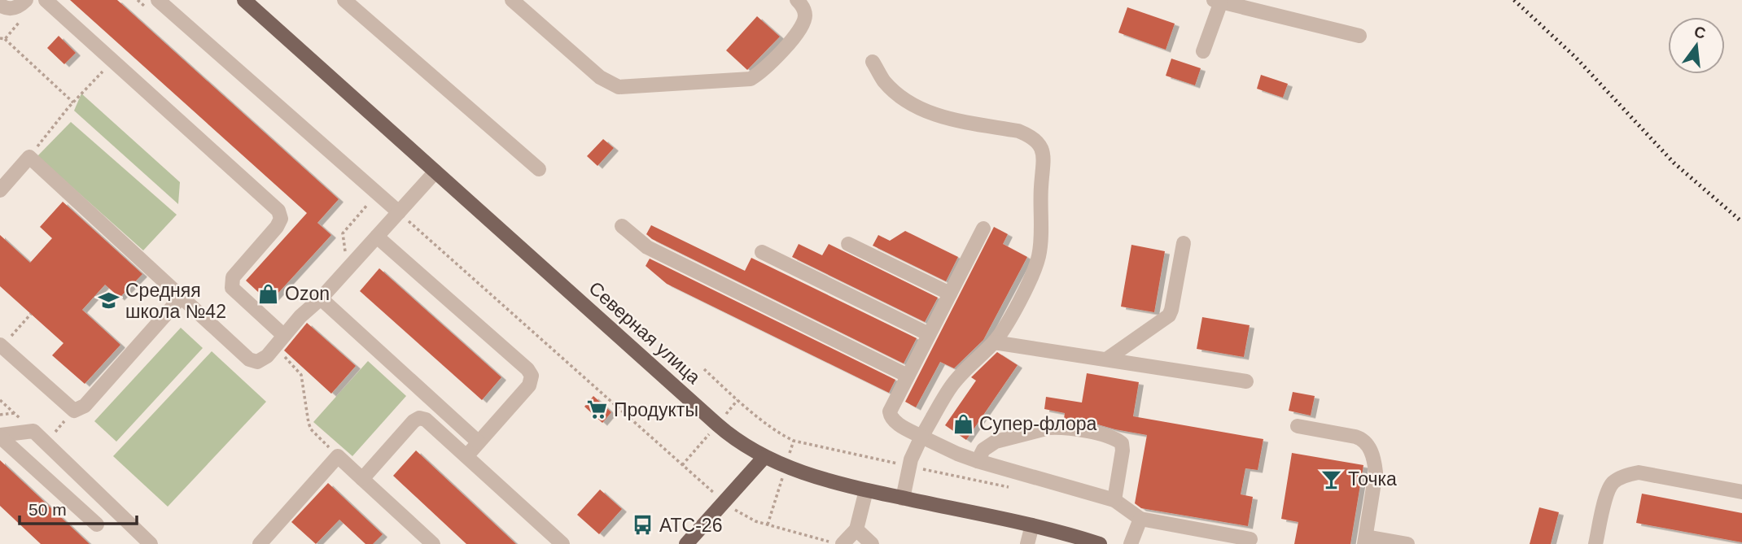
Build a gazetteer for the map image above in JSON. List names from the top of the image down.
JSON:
{
  "streets": {
    "main road": ["Северная улица"]
  },
  "places": {
    "shop": ["Ozon", "Супер-флора"],
    "school or university": ["Средняя школа №42"],
    "supermarket": ["Продукты"],
    "bar": ["Точка"],
    "bus stop": ["АТС-26"]
  },
  "scale_bar": "50 m",
  "north": "top"
}
